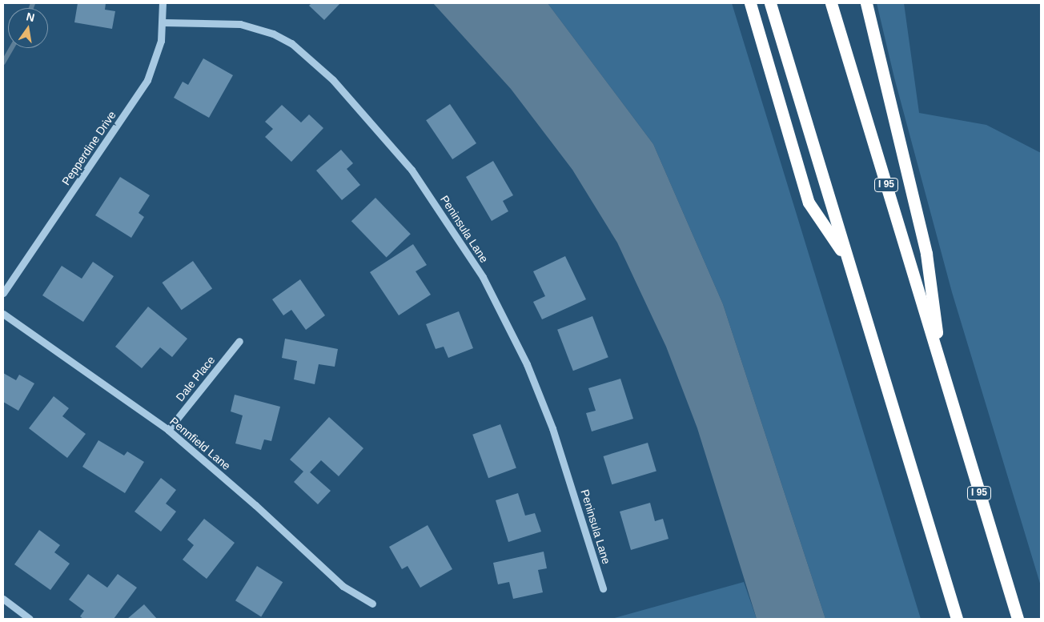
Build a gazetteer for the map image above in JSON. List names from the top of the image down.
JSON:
{
  "streets": {
    "highway": ["I 95"],
    "street": [
      "Pepperdine Drive",
      "Peninsula Lane",
      "Dale Place",
      "Pennfield Lane"
    ]
  },
  "crossings": [
    ["Pepperdine Drive", "Peninsula Lane"],
    ["Dale Place", "Pennfield Lane"]
  ],
  "north": "top"
}
